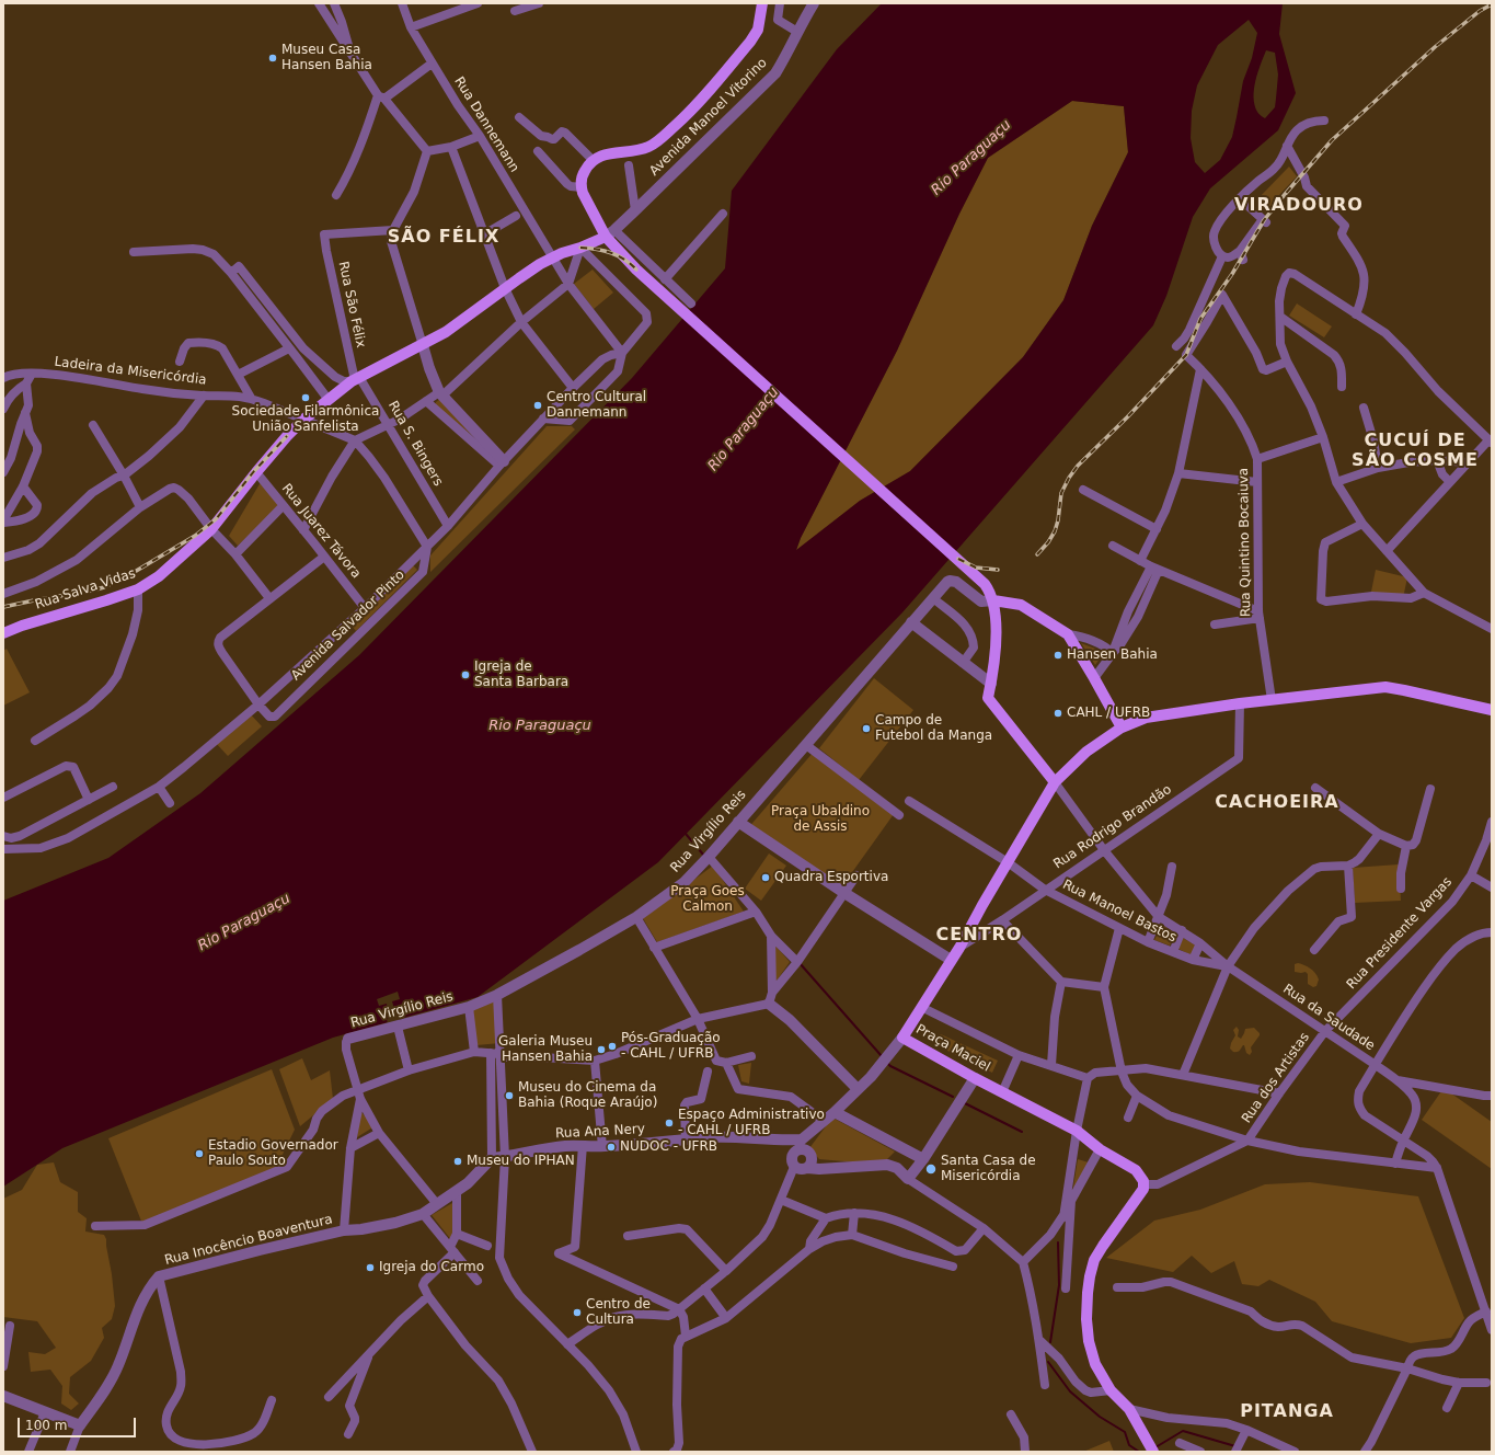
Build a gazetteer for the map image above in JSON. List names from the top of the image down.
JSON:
{
  "streets": {
    "main road": ["Rua Salva Vidas", "Praça Maciel"],
    "street": [
      "Avenida Manoel Vitorino",
      "Rua Dannemann",
      "Rua São Félix",
      "Ladeira da Misericórdia",
      "Rua S. Bingers",
      "Rua Juarez Távora",
      "Rua Quintino Bocaiuva",
      "Avenida Salvador Pinto",
      "Rua Rodrigo Brandão",
      "Rua Virgílio Reis",
      "Rua Manoel Bastos",
      "Rua Presidente Vargas",
      "Rua da Saudade",
      "Rua dos Artistas",
      "Rua Ana Nery",
      "Rua Inocêncio Boaventura"
    ]
  },
  "crossings": [
    ["Avenida Manoel Vitorino", "Rua Salva Vidas"],
    ["Rua Dannemann", "Rua Salva Vidas"],
    ["Rua Dannemann", "Avenida Salvador Pinto"],
    ["Rua São Félix", "Rua S. Bingers"],
    ["Rua São Félix", "Rua Salva Vidas"],
    ["Ladeira da Misericórdia", "Rua Salva Vidas"],
    ["Rua S. Bingers", "Rua Salva Vidas"],
    ["Rua S. Bingers", "Avenida Salvador Pinto"],
    ["Rua Juarez Távora", "Rua Salva Vidas"],
    ["Rua Juarez Távora", "Avenida Salvador Pinto"],
    ["Rua Rodrigo Brandão", "Rua Manoel Bastos"],
    ["Rua Manoel Bastos", "Rua da Saudade"],
    ["Rua Presidente Vargas", "Rua da Saudade"],
    ["Rua Presidente Vargas", "Rua dos Artistas"],
    ["Rua da Saudade", "Rua dos Artistas"],
    ["Rua Ana Nery", "Rua Inocêncio Boaventura"]
  ],
  "districts": [
    "VIRADOURO",
    "SÃO FÉLIX",
    "CUCUÍ DE SÃO COSME",
    "CACHOEIRA",
    "CENTRO",
    "PITANGA"
  ],
  "water": ["Rio Paraguaçu"],
  "parks": ["Praça Ubaldino de Assis", "Praça Goes Calmon"],
  "places": [
    "Museu Casa Hansen Bahia",
    "Sociedade Filarmônica União Sanfelista",
    "Centro Cultural Dannemann",
    "Hansen Bahia",
    "Igreja de Santa Barbara",
    "CAHL / UFRB",
    "Campo de Futebol da Manga",
    "Quadra Esportiva",
    "Pós-Graduação - CAHL / UFRB",
    "Galeria Museu Hansen Bahia",
    "Museu do Cinema da Bahia (Roque Araújo)",
    "Espaço Administrativo - CAHL / UFRB",
    "NUDOC - UFRB",
    "Estadio Governador Paulo Souto",
    "Museu do IPHAN",
    "Santa Casa de Misericórdia",
    "Igreja do Carmo",
    "Centro de Cultura"
  ],
  "scale_bar": "100 m"
}
